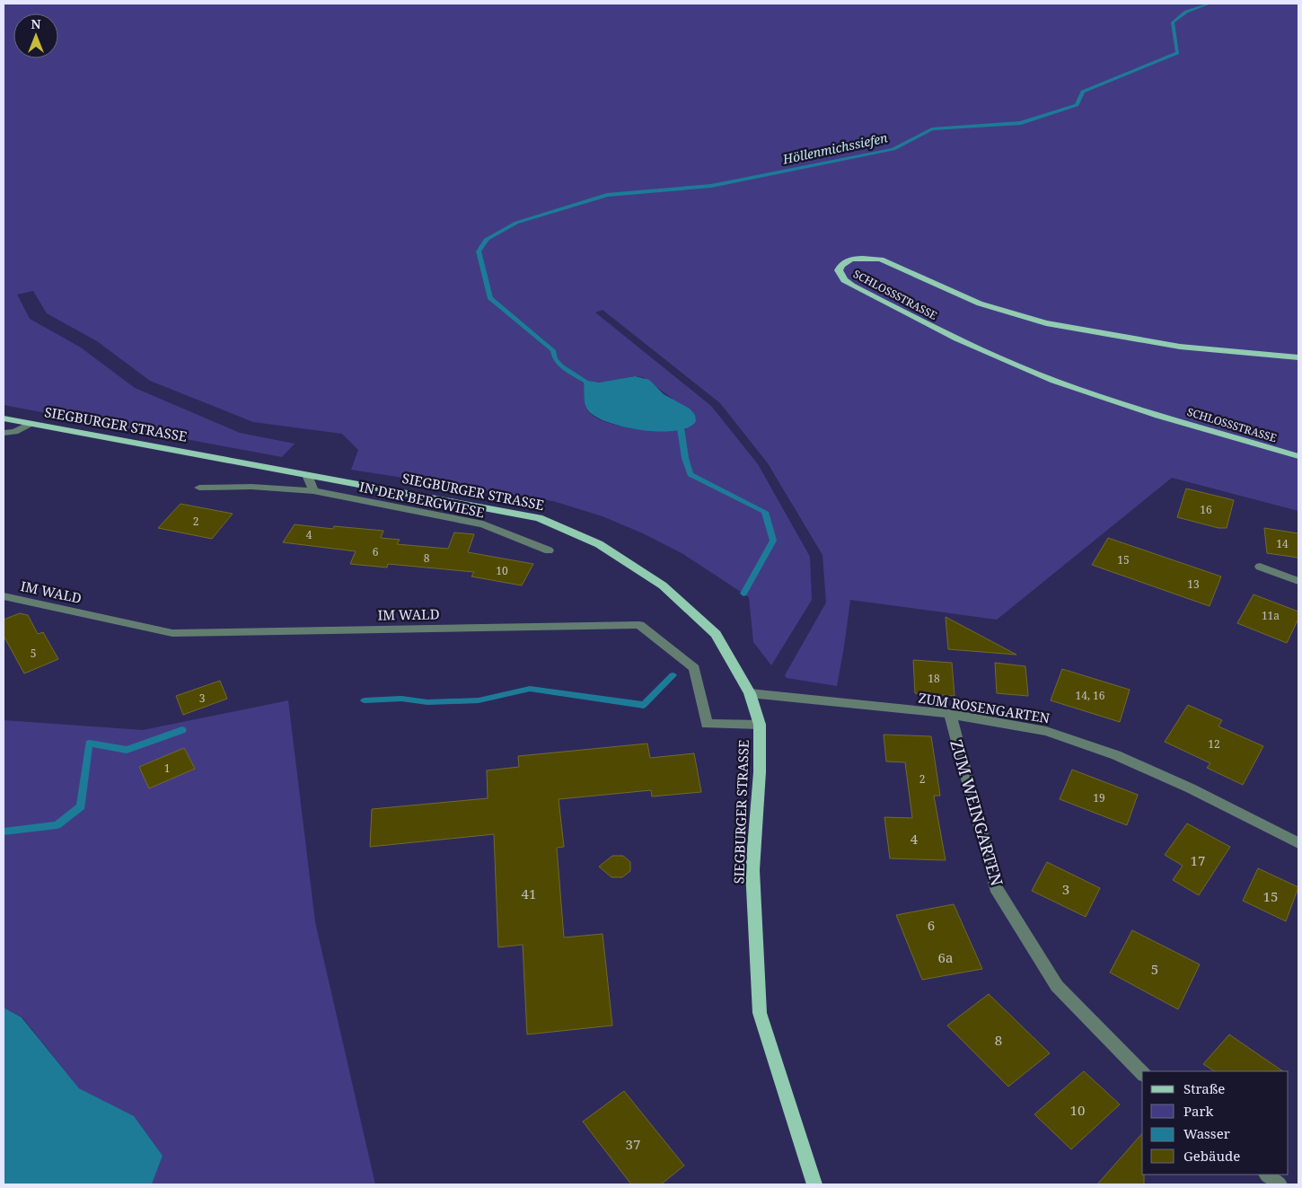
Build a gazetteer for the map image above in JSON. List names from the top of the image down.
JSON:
{
  "streets": {
    "main road": ["SCHLOSSSTRASSE", "SIEGBURGER STRASSE"],
    "street": [
      "IN DER BERGWIESE",
      "IM WALD",
      "ZUM ROSENGARTEN",
      "ZUM WEINGARTEN"
    ]
  },
  "crossings": [
    ["SIEGBURGER STRASSE", "IM WALD"],
    ["SIEGBURGER STRASSE", "ZUM ROSENGARTEN"],
    ["ZUM ROSENGARTEN", "ZUM WEINGARTEN"]
  ],
  "water": ["Höllenmichssiefen"],
  "house_numbers": [
    "16",
    "2",
    "4",
    "14",
    "6",
    "8",
    "15",
    "10",
    "13",
    "11a",
    "5",
    "18",
    "14, 16",
    "3",
    "12",
    "1",
    "2",
    "19",
    "4",
    "17",
    "3",
    "41",
    "15",
    "6",
    "6a",
    "5",
    "8",
    "10",
    "37"
  ],
  "legend": [
    "Straße",
    "Park",
    "Wasser",
    "Gebäude"
  ],
  "north": "top"
}
